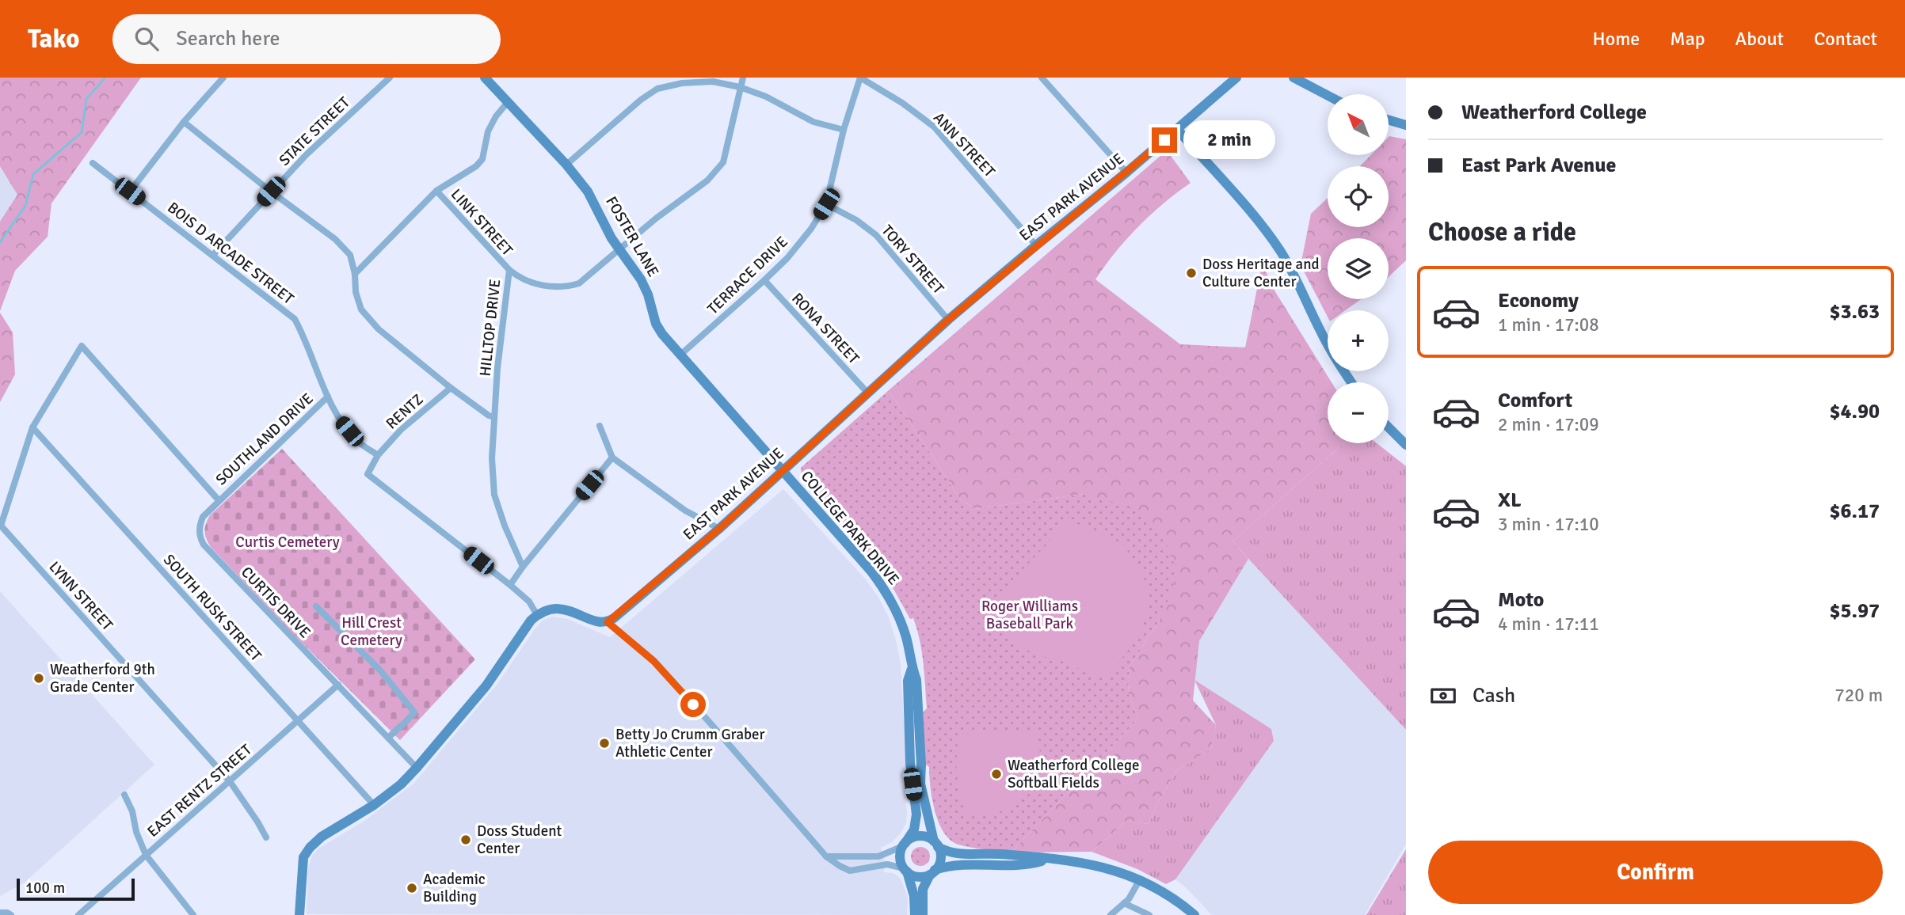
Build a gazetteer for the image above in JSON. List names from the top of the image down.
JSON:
{
  "streets": {
    "street": [
      "STATE STREET",
      "ANN STREET",
      "EAST PARK AVENUE",
      "LINK STREET",
      "FOSTER LANE",
      "BOIS D ARCADE STREET",
      "TORY STREET",
      "TERRACE DRIVE",
      "HILLTOP DRIVE",
      "RONA STREET",
      "RENTZ",
      "SOUTHLAND DRIVE",
      "COLLEGE PARK DRIVE",
      "LYNN STREET",
      "CURTIS DRIVE",
      "SOUTH RUSK STREET",
      "EAST RENTZ STREET"
    ]
  },
  "crossings": [
    ["STATE STREET", "BOIS D ARCADE STREET"],
    ["ANN STREET", "EAST PARK AVENUE"],
    ["ANN STREET", "TERRACE DRIVE"],
    ["EAST PARK AVENUE", "FOSTER LANE"],
    ["EAST PARK AVENUE", "TORY STREET"],
    ["EAST PARK AVENUE", "RONA STREET"],
    ["EAST PARK AVENUE", "COLLEGE PARK DRIVE"],
    ["LINK STREET", "HILLTOP DRIVE"],
    ["FOSTER LANE", "TERRACE DRIVE"],
    ["FOSTER LANE", "HILLTOP DRIVE"],
    ["FOSTER LANE", "COLLEGE PARK DRIVE"],
    ["BOIS D ARCADE STREET", "RENTZ"],
    ["BOIS D ARCADE STREET", "SOUTHLAND DRIVE"],
    ["TORY STREET", "TERRACE DRIVE"],
    ["TERRACE DRIVE", "RONA STREET"],
    ["SOUTHLAND DRIVE", "LYNN STREET"],
    ["SOUTHLAND DRIVE", "CURTIS DRIVE"],
    ["LYNN STREET", "CURTIS DRIVE"],
    ["LYNN STREET", "SOUTH RUSK STREET"],
    ["LYNN STREET", "EAST RENTZ STREET"],
    ["CURTIS DRIVE", "EAST RENTZ STREET"],
    ["SOUTH RUSK STREET", "EAST RENTZ STREET"]
  ],
  "parks": ["Curtis Cemetery", "Roger Williams Baseball Park", "Hill Crest Cemetery"],
  "places": [
    "Doss Heritage and Culture Center",
    "Weatherford 9th Grade Center",
    "Betty Jo Crumm Graber Athletic Center",
    "Weatherford College Softball Fields",
    "Doss Student Center",
    "Academic Building"
  ],
  "scale_bar": "100 m",
  "north": "top left",
  "page": {
    "header": "Tako",
    "search": "Search here",
    "nav": [
      "Home",
      "Map",
      "About",
      "Contact"
    ],
    "banner": ["Weatherford College", "East Park Avenue"],
    "map_buttons": ["+", "−"],
    "bubble": "2 min",
    "heading": "Choose a ride",
    "list": [
      {
        "name": "Economy",
        "note": "1 min · 17:08",
        "value": "$3.63"
      },
      {
        "name": "Comfort",
        "note": "2 min · 17:09",
        "value": "$4.90"
      },
      {
        "name": "XL",
        "note": "3 min · 17:10",
        "value": "$6.17"
      },
      {
        "name": "Moto",
        "note": "4 min · 17:11",
        "value": "$5.97"
      }
    ],
    "pay": ["Cash", "720 m"],
    "buttons": "Confirm",
    "scale": "100 m"
  }
}
